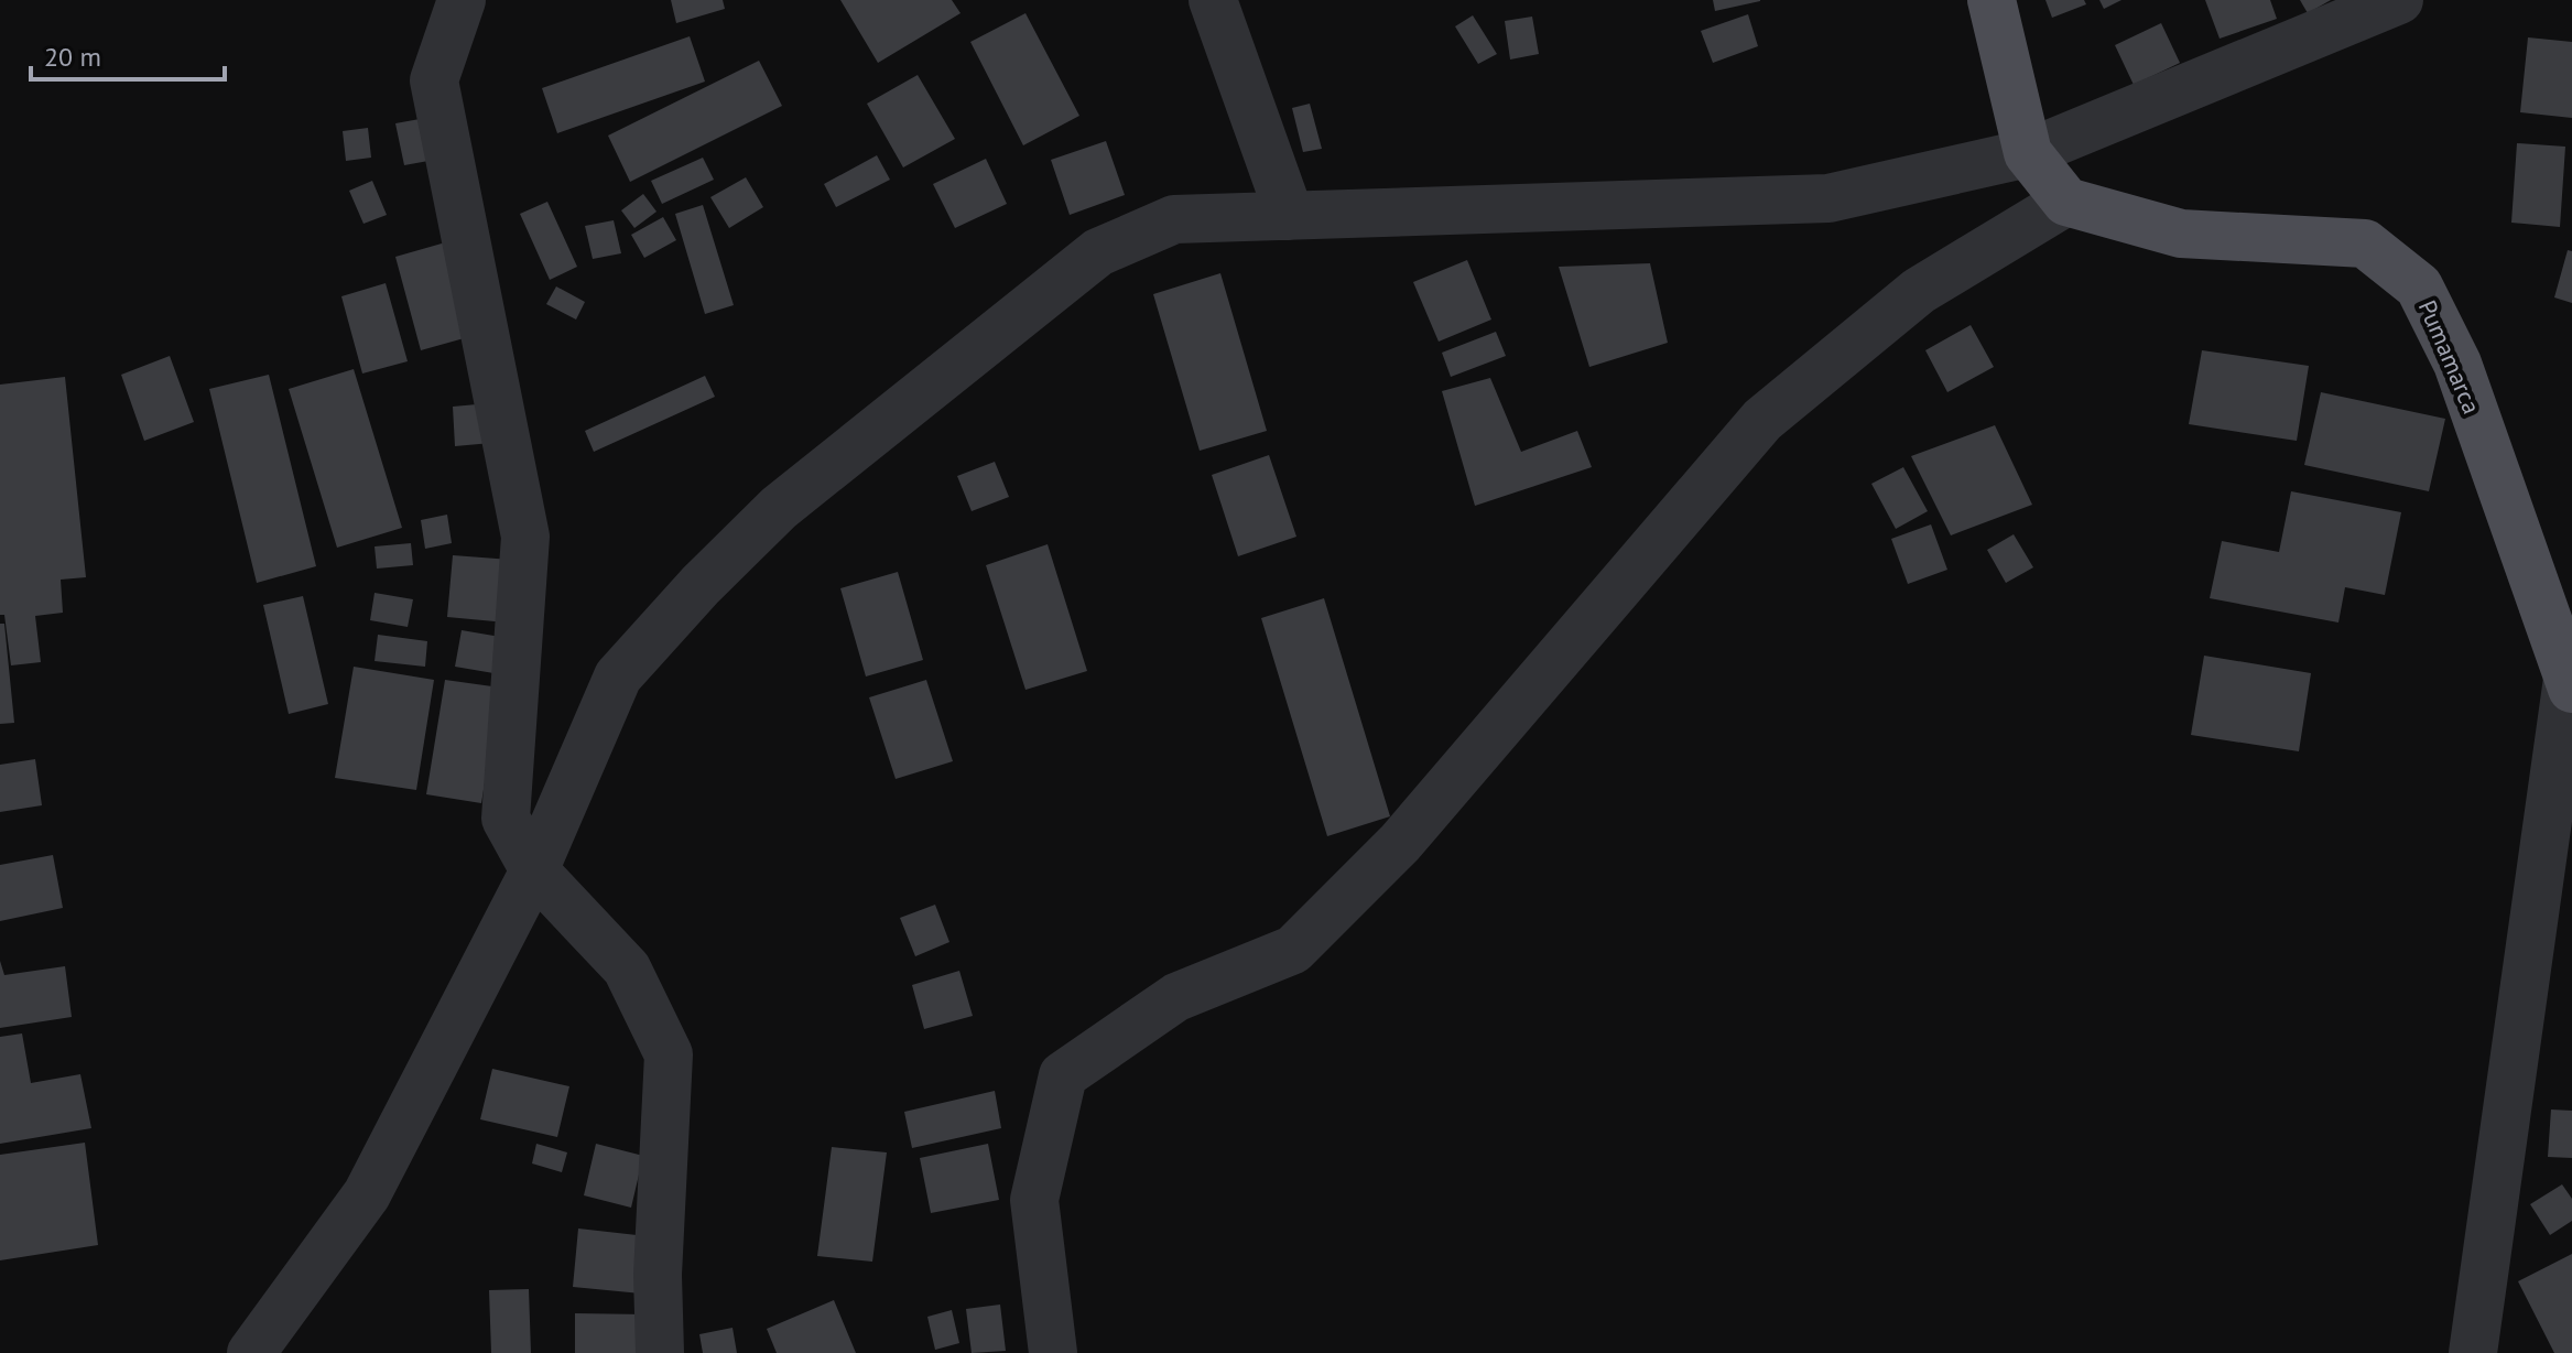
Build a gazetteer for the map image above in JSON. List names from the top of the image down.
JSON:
{
  "streets": {
    "main road": ["Pumamarca"]
  },
  "scale_bar": "20 m"
}
